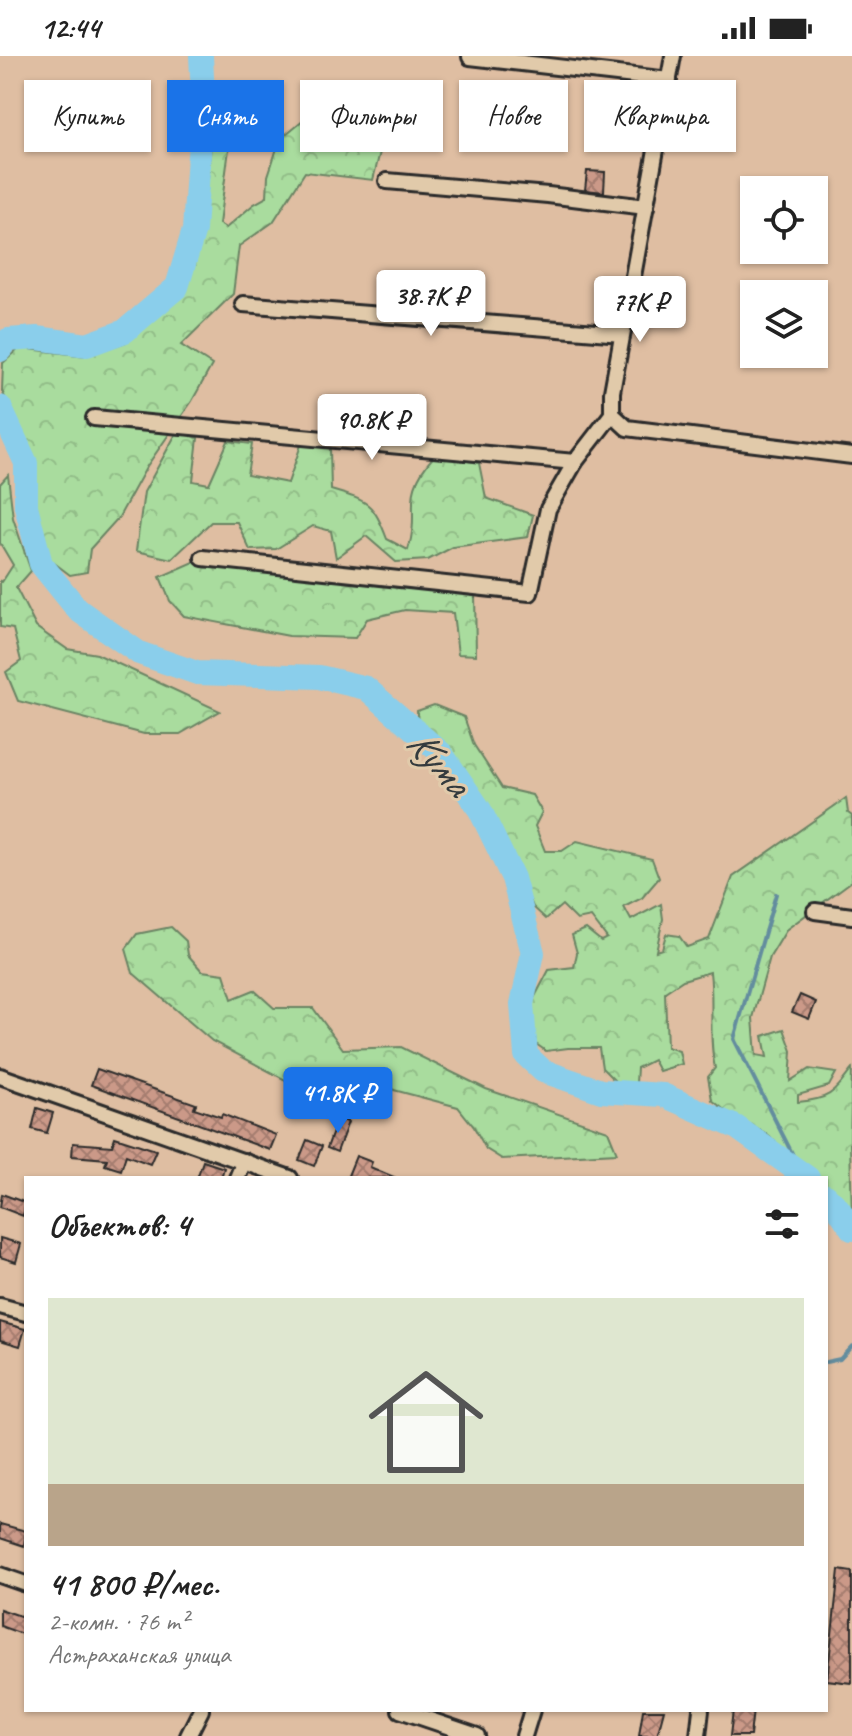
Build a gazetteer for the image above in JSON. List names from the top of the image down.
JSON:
{
  "water": ["Кума"],
  "page": {
    "status": "12:44",
    "chip": [
      "Купить",
      "Снять",
      "Фильтры",
      "Новое",
      "Квартира"
    ],
    "price": [
      "38.7K ₽",
      "77K ₽",
      "90.8K ₽",
      "41.8K ₽"
    ],
    "heading": "Объектов: 4",
    "list": [
      {
        "name": "41 800 ₽/мес.",
        "note": "2-комн. · 76 m² · Астраханская улица"
      }
    ]
  }
}
